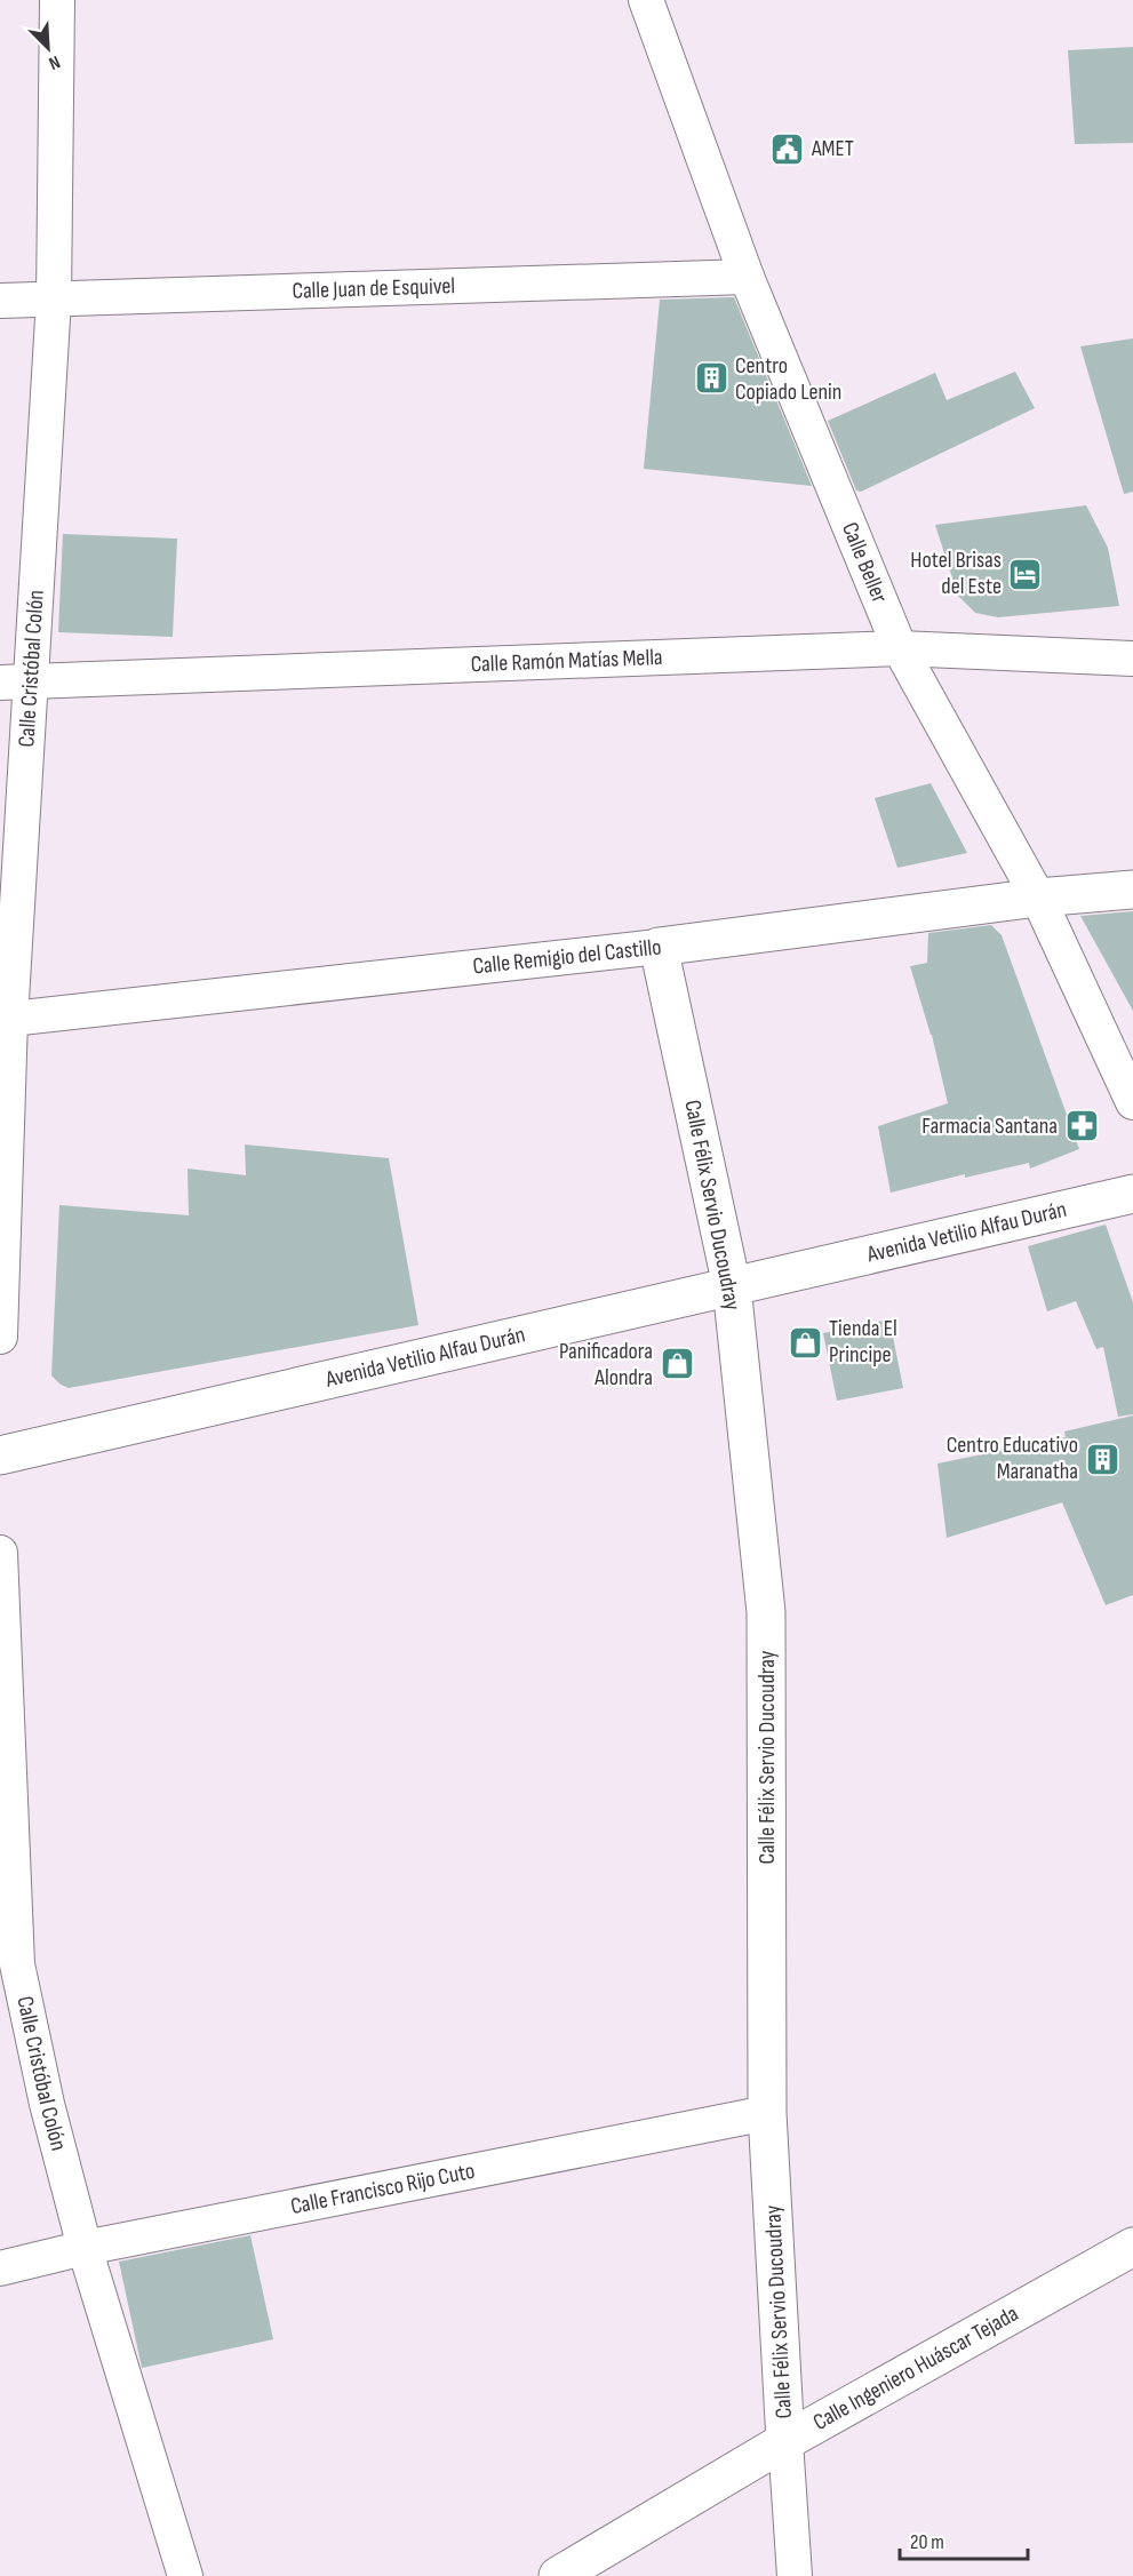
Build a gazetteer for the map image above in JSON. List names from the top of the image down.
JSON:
{
  "streets": {
    "main road": [
      "Calle Remigio del Castillo",
      "Calle Félix Servio Ducoudray",
      "Avenida Vetilio Alfau Durán",
      "Calle Ingeniero Huáscar Tejada"
    ],
    "street": [
      "Calle Juan de Esquivel",
      "Calle Beller",
      "Calle Ramón Matías Mella",
      "Calle Cristóbal Colón",
      "Calle Francisco Rijo Cuto"
    ]
  },
  "crossings": [
    ["Calle Juan de Esquivel", "Calle Beller"],
    ["Calle Juan de Esquivel", "Calle Cristóbal Colón"],
    ["Calle Beller", "Calle Ramón Matías Mella"],
    ["Calle Beller", "Calle Remigio del Castillo"],
    ["Calle Ramón Matías Mella", "Calle Cristóbal Colón"],
    ["Calle Cristóbal Colón", "Calle Remigio del Castillo"],
    ["Calle Cristóbal Colón", "Calle Francisco Rijo Cuto"],
    ["Calle Remigio del Castillo", "Calle Félix Servio Ducoudray"],
    ["Calle Félix Servio Ducoudray", "Avenida Vetilio Alfau Durán"],
    ["Calle Félix Servio Ducoudray", "Calle Francisco Rijo Cuto"],
    ["Calle Félix Servio Ducoudray", "Calle Ingeniero Huáscar Tejada"]
  ],
  "places": {
    "public building": ["AMET"],
    "building": ["Centro Copiado Lenin", "Centro Educativo Maranatha"],
    "hotel": ["Hotel Brisas del Este"],
    "pharmacy": ["Farmacia Santana"],
    "shop": ["Tienda El Principe", "Panificadora Alondra"]
  },
  "scale_bar": "20 m",
  "north": "bottom right"
}
